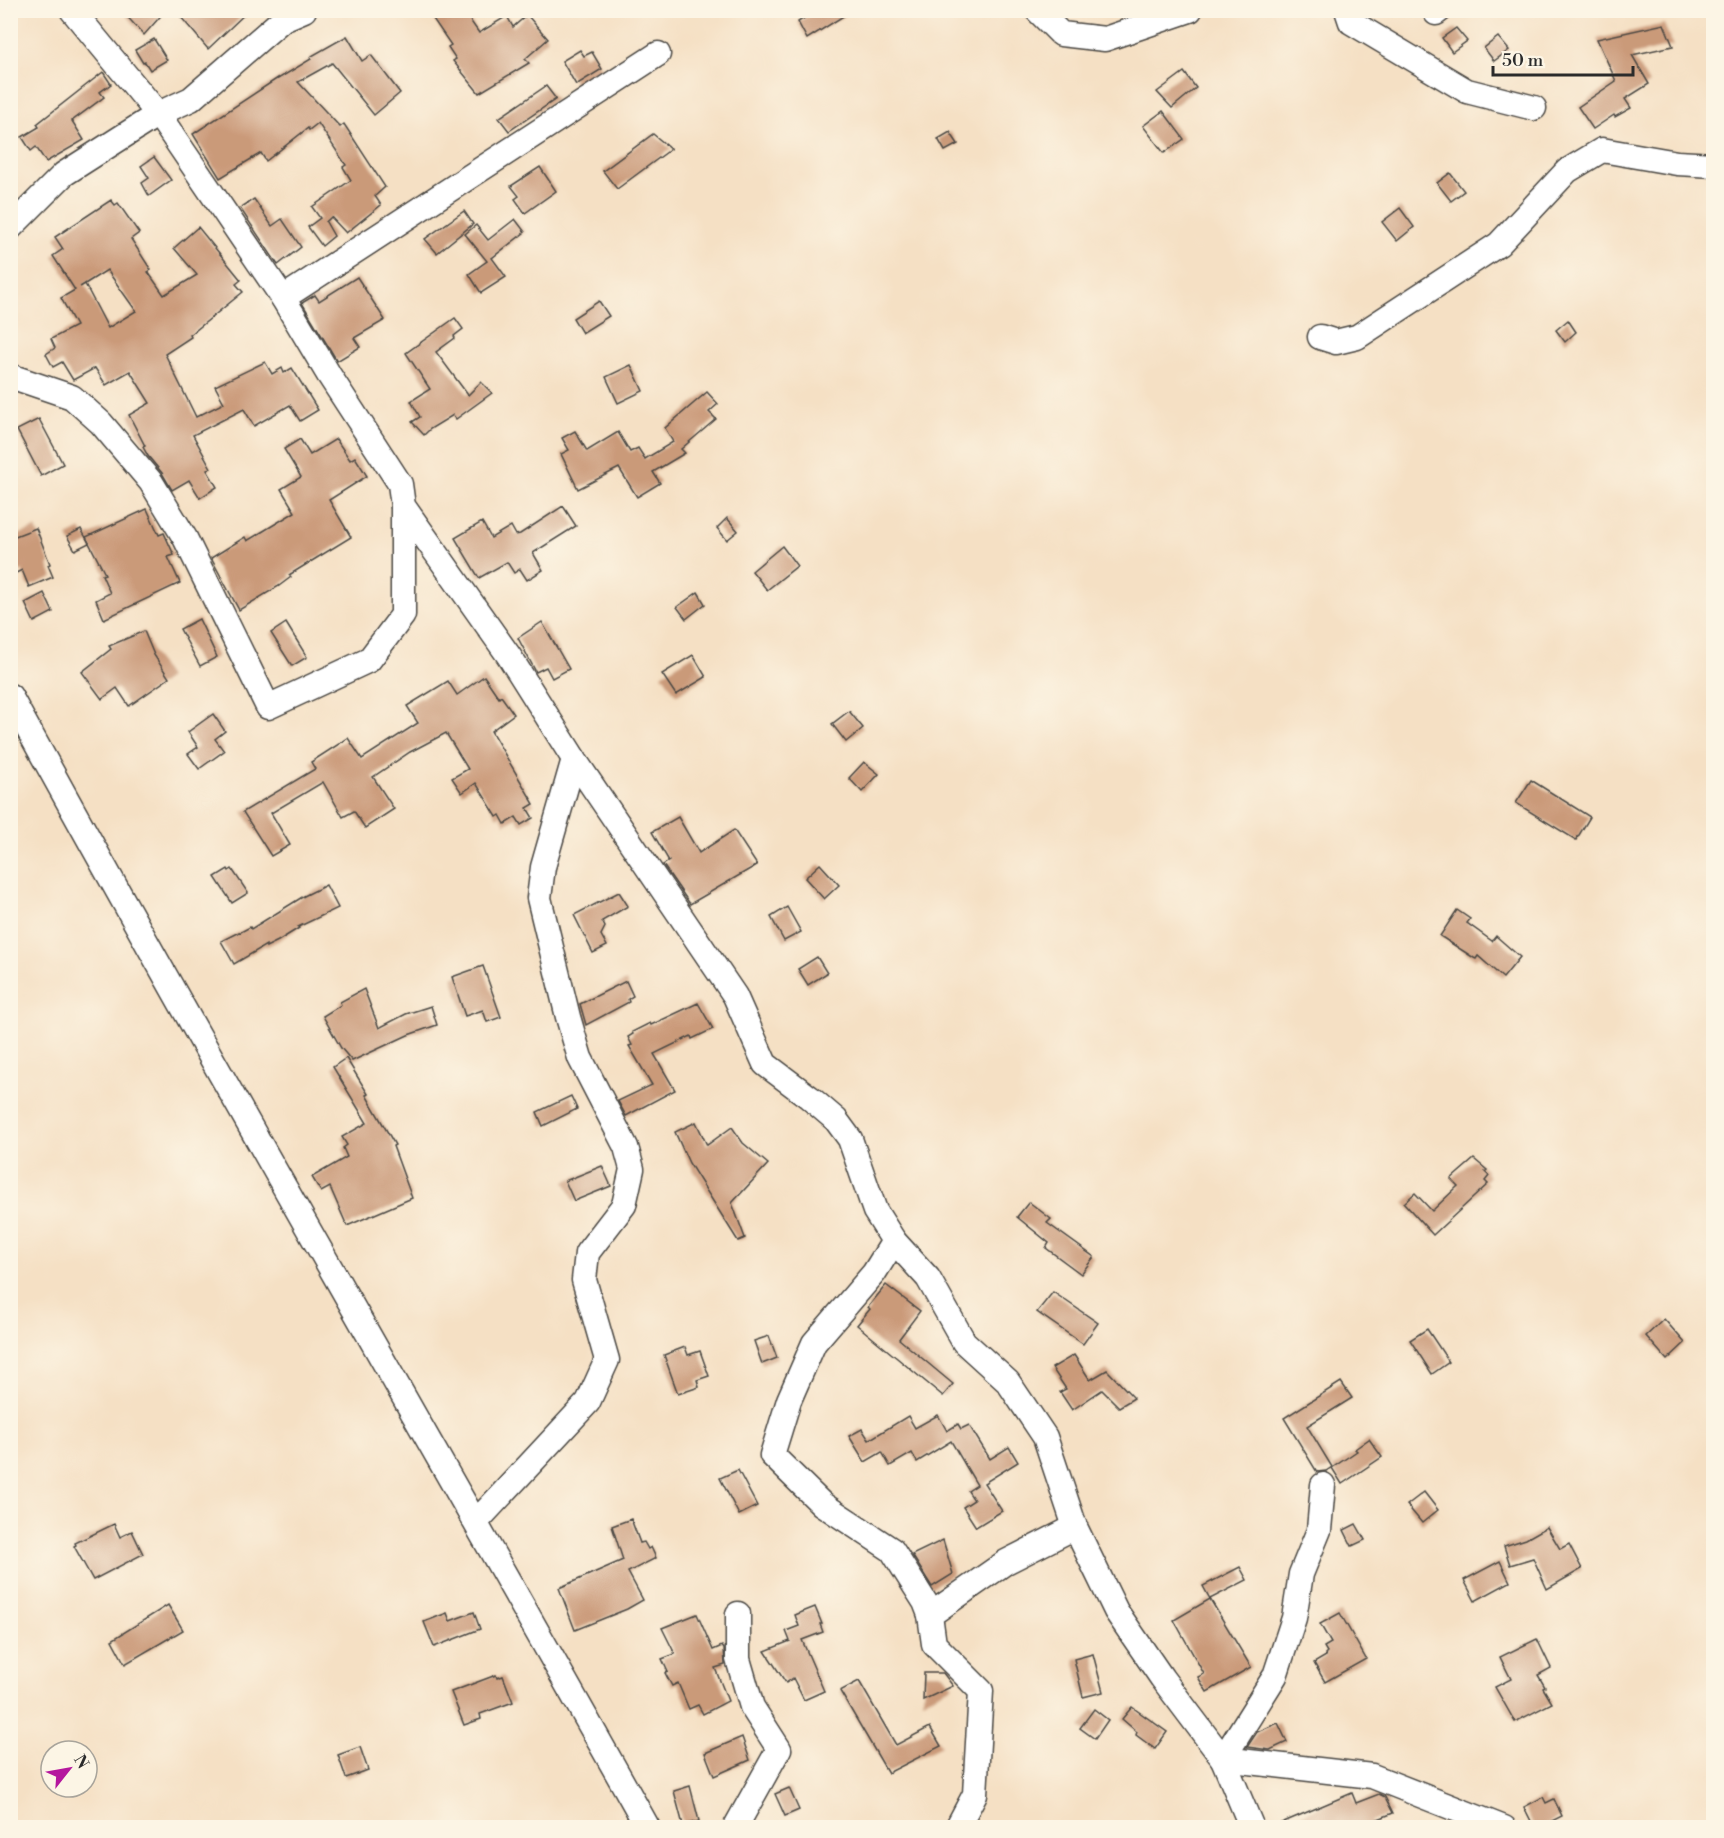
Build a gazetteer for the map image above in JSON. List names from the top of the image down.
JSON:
{
  "scale_bar": "50 m",
  "north": "top right"
}
